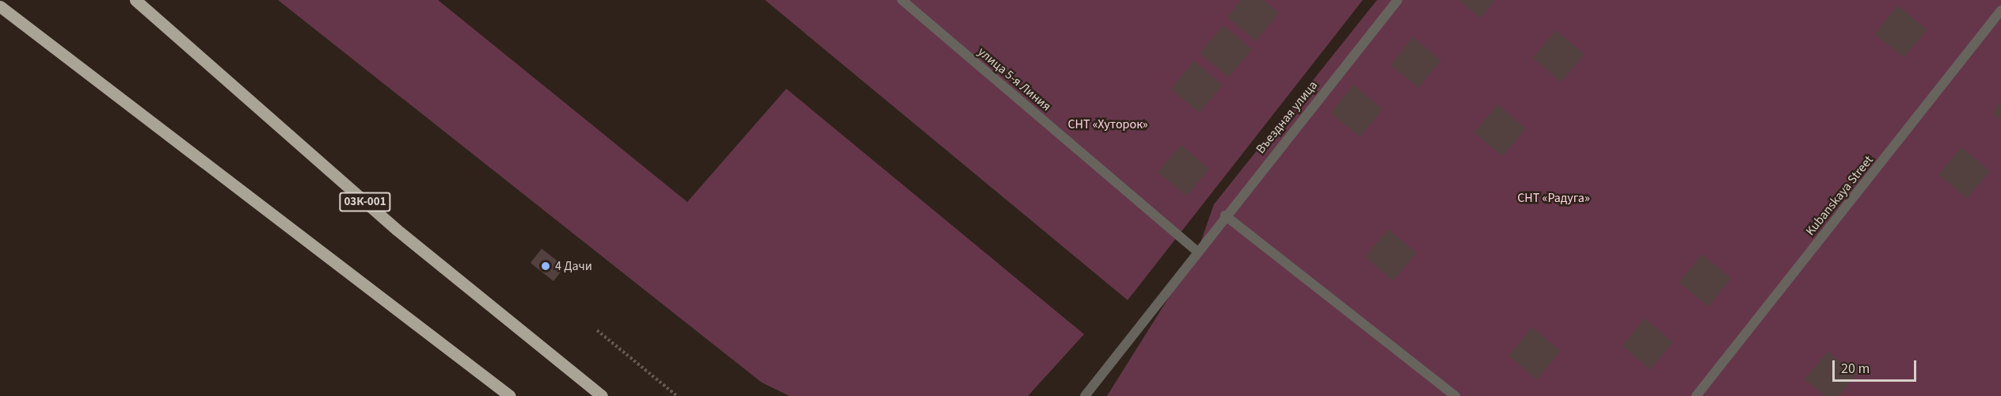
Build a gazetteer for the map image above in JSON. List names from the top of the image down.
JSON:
{
  "streets": {
    "main road": ["03К-001"],
    "street": ["улица 5-я Линия", "Въездная улица", "Kubanskaya Street"]
  },
  "crossings": [
    ["улица 5-я Линия", "Въездная улица"]
  ],
  "parks": ["СНТ «Хуторок»", "СНТ «Радуга»"],
  "places": ["4 Дачи"],
  "scale_bar": "20 m"
}
